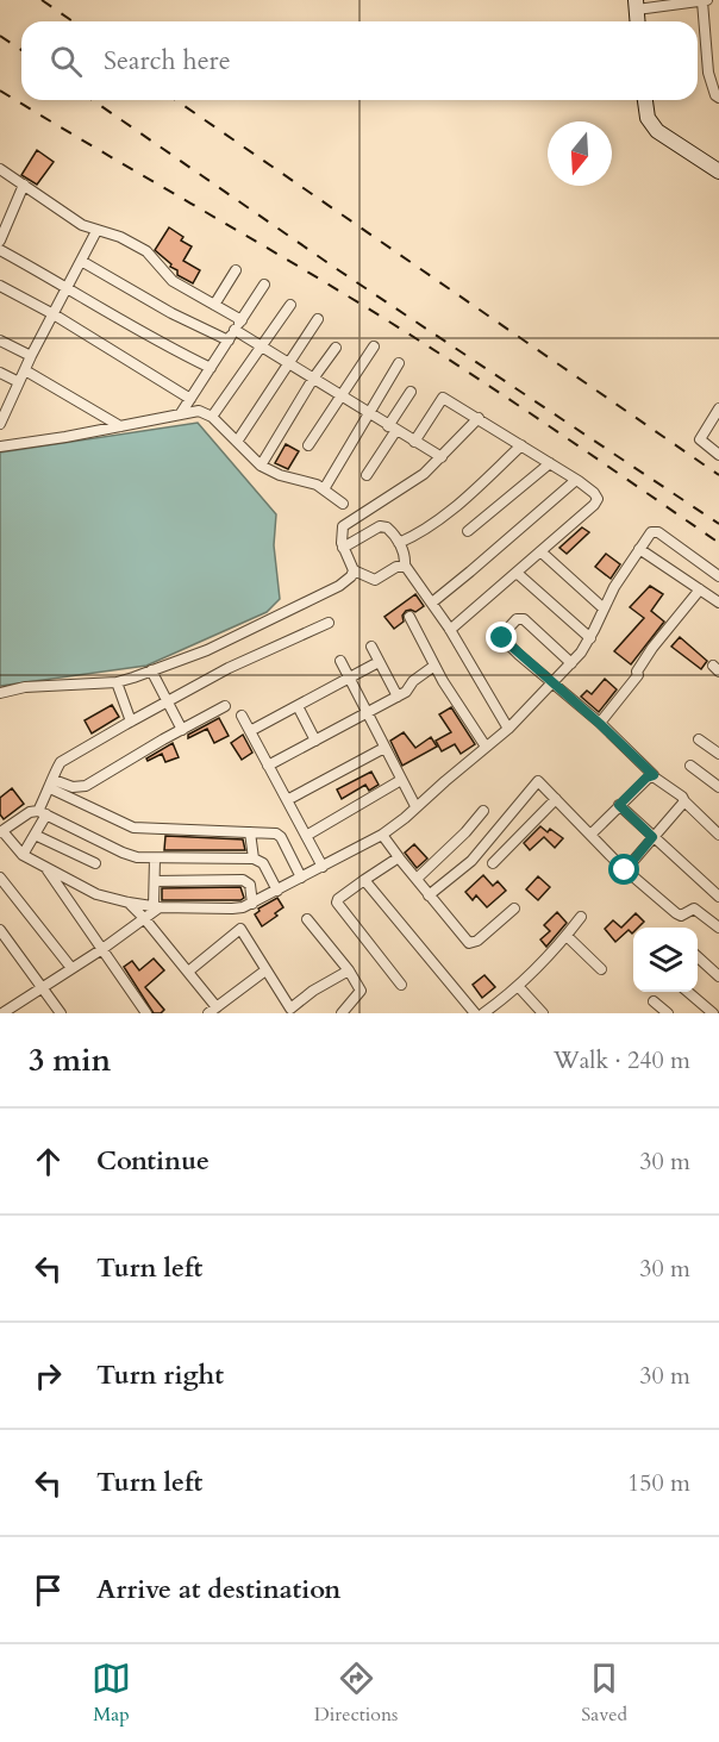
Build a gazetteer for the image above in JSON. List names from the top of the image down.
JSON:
{
  "north": "bottom",
  "page": {
    "search": "Search here",
    "heading": ["3 min", "Walk · 240 m"],
    "list": [
      ["Continue", "30 m"],
      ["Turn left", "30 m"],
      ["Turn right", "30 m"],
      ["Turn left", "150 m"],
      "Arrive at destination"
    ],
    "nav": ["Map", "Directions", "Saved"]
  }
}
